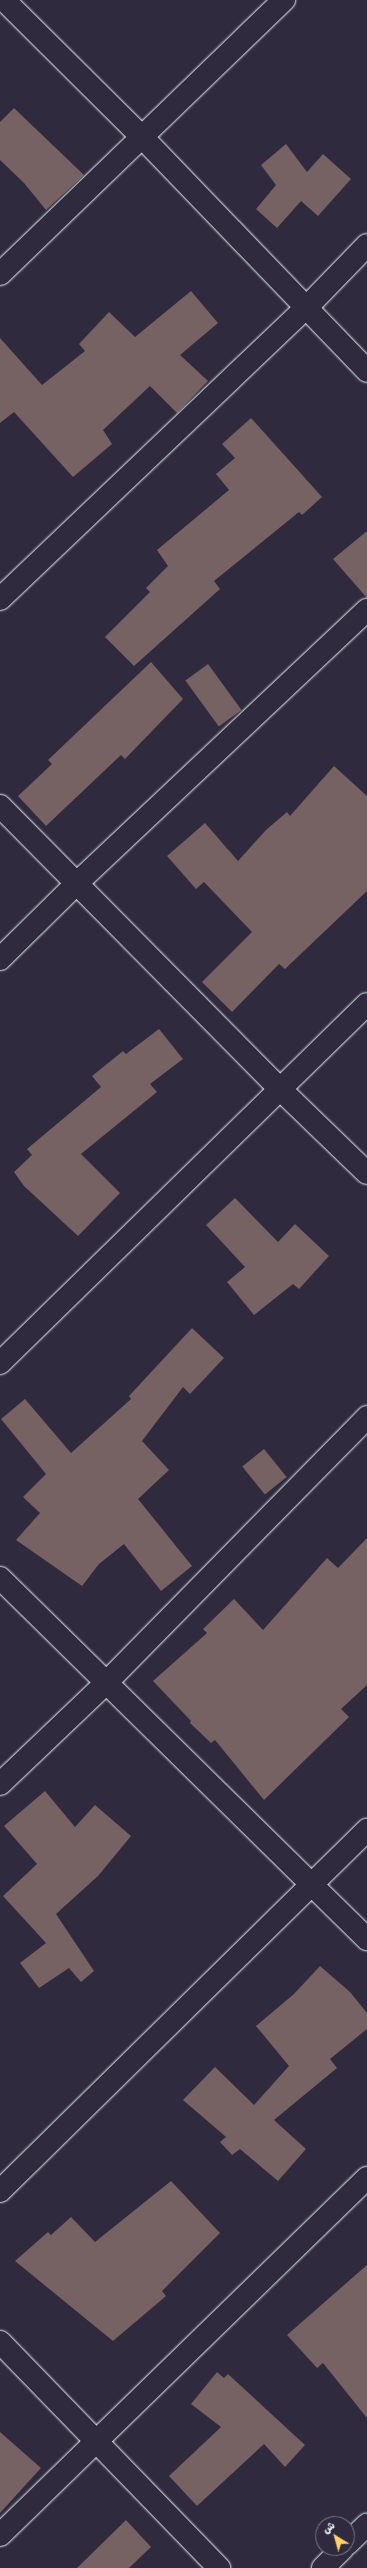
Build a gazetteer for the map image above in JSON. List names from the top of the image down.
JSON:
{
  "north": "top left"
}
